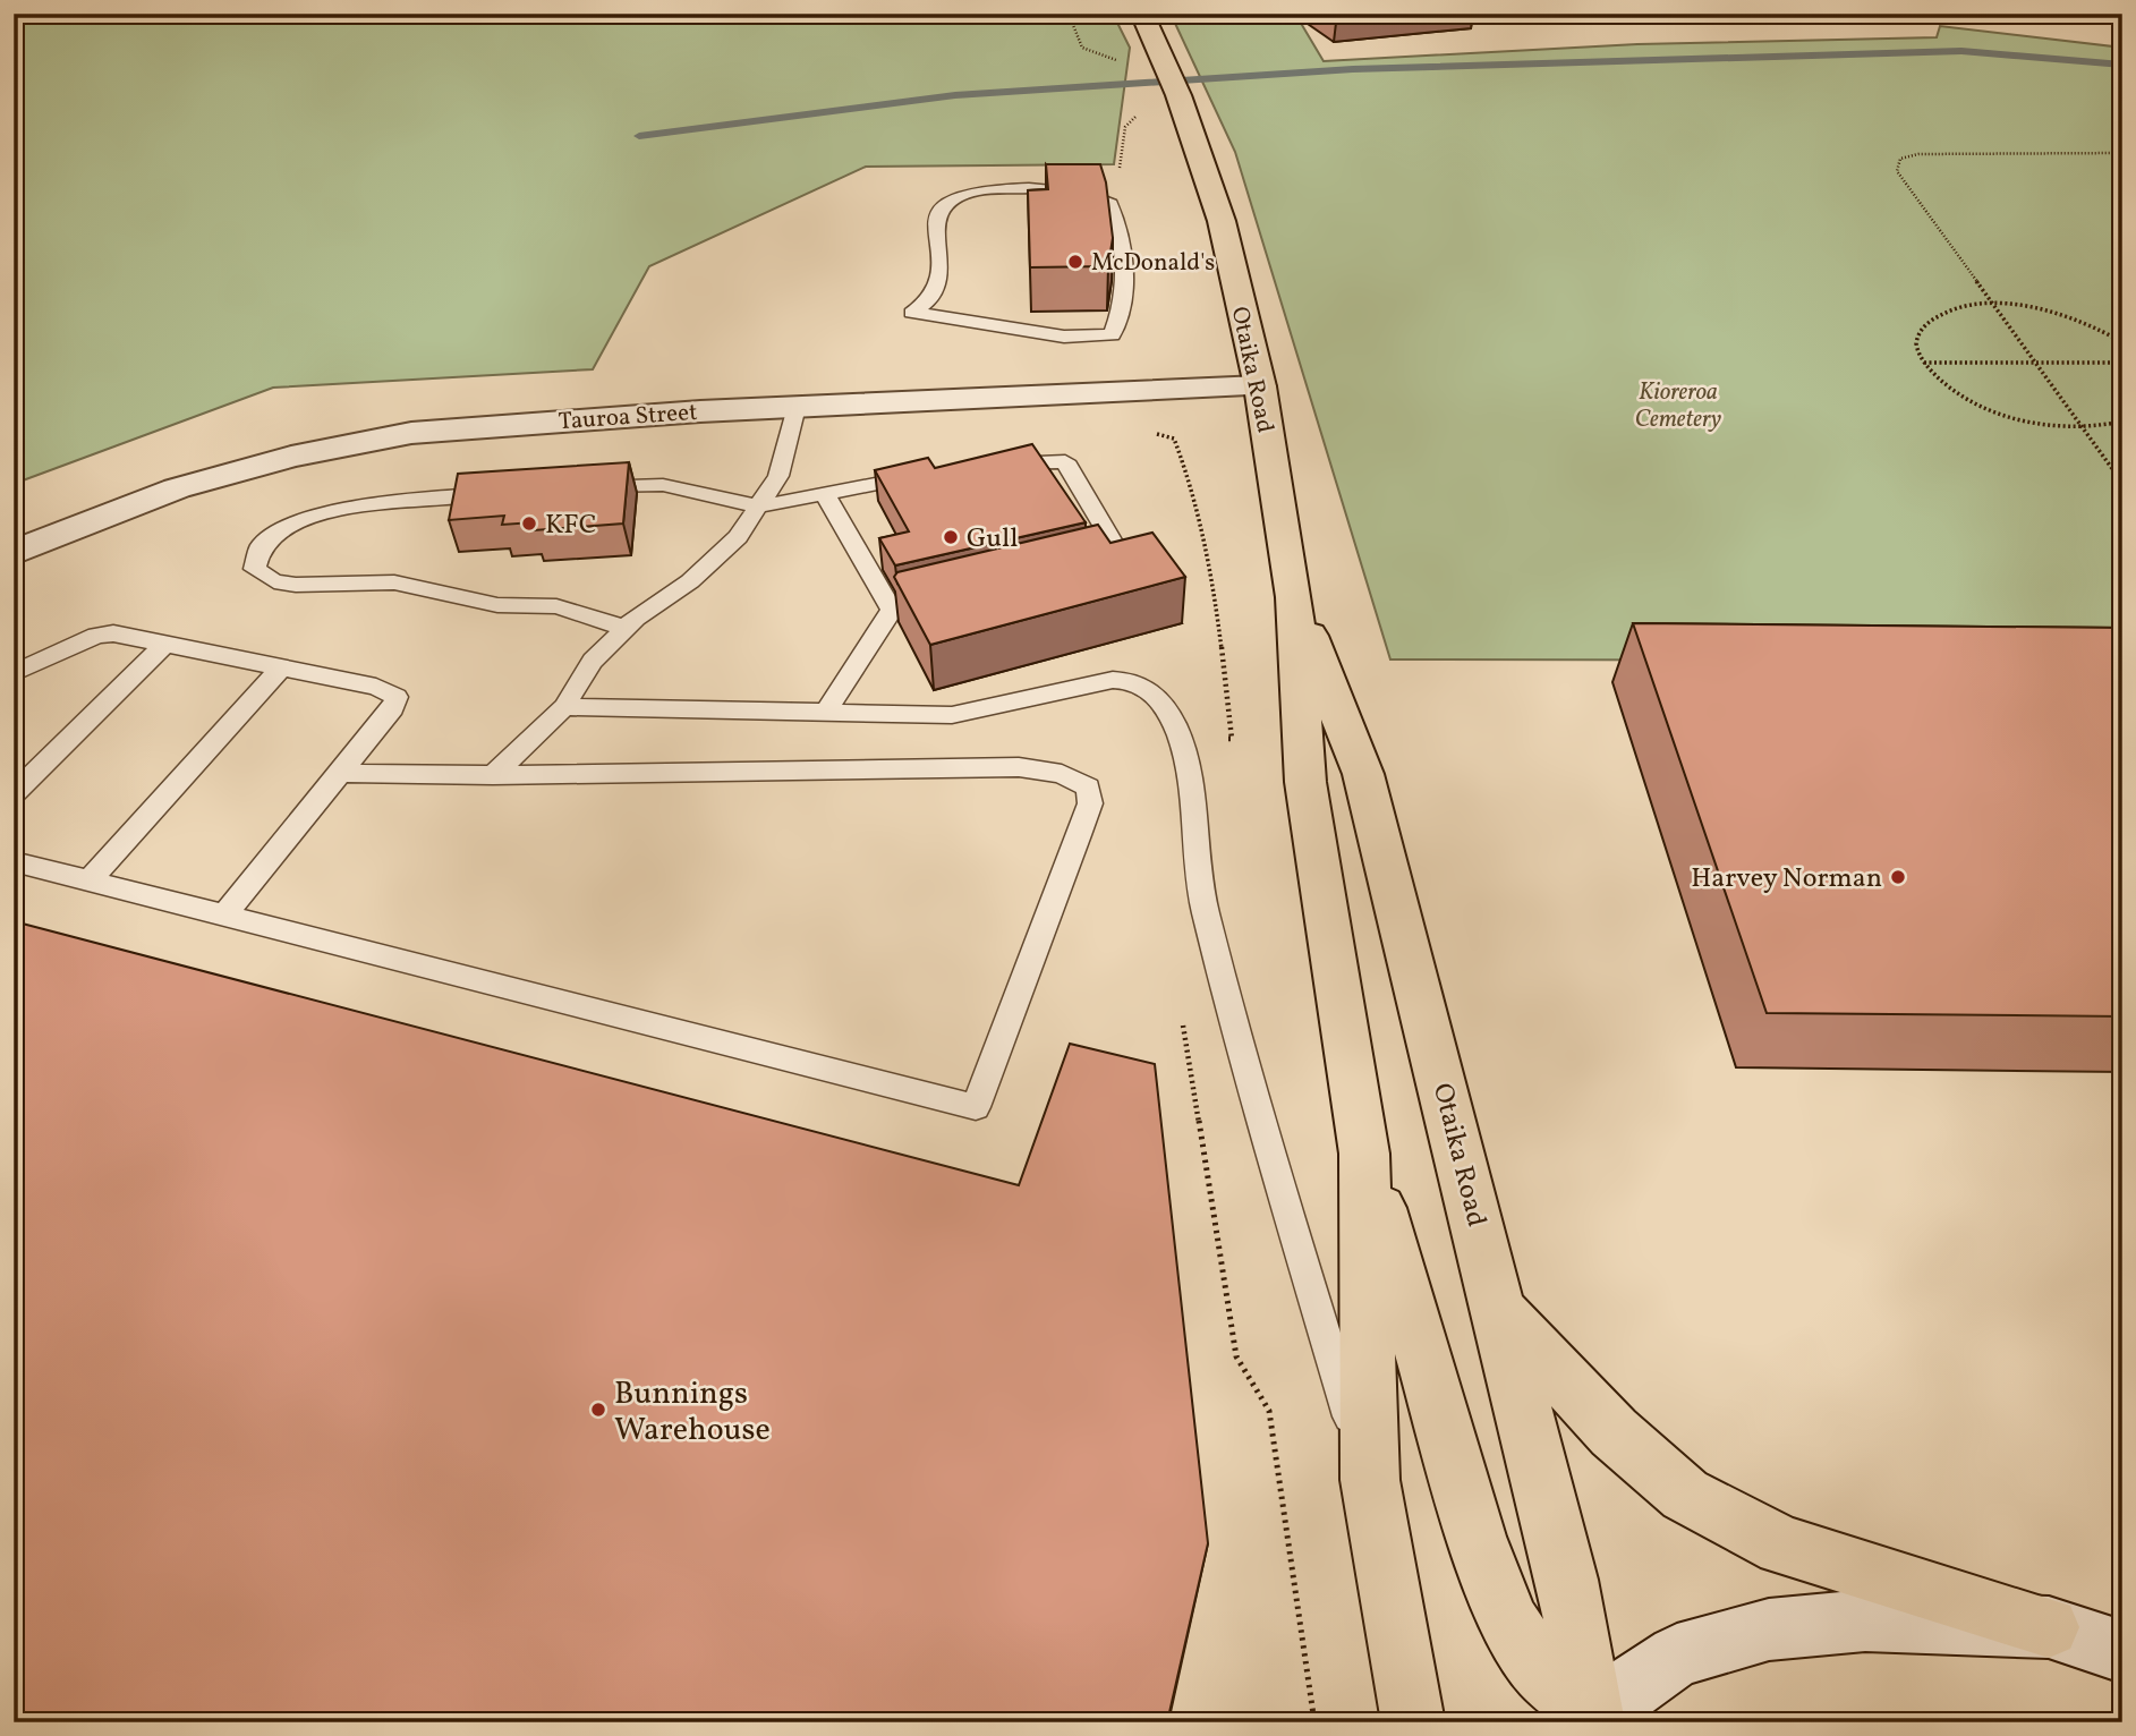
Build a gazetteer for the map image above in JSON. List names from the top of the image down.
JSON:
{
  "streets": {
    "highway": ["Otaika Road"],
    "street": ["Tauroa Street"]
  },
  "crossings": [
    ["Otaika Road", "Tauroa Street"]
  ],
  "parks": ["Kioreroa Cemetery"],
  "places": [
    "McDonald's",
    "KFC",
    "Gull",
    "Harvey Norman",
    "Bunnings Warehouse"
  ]
}
